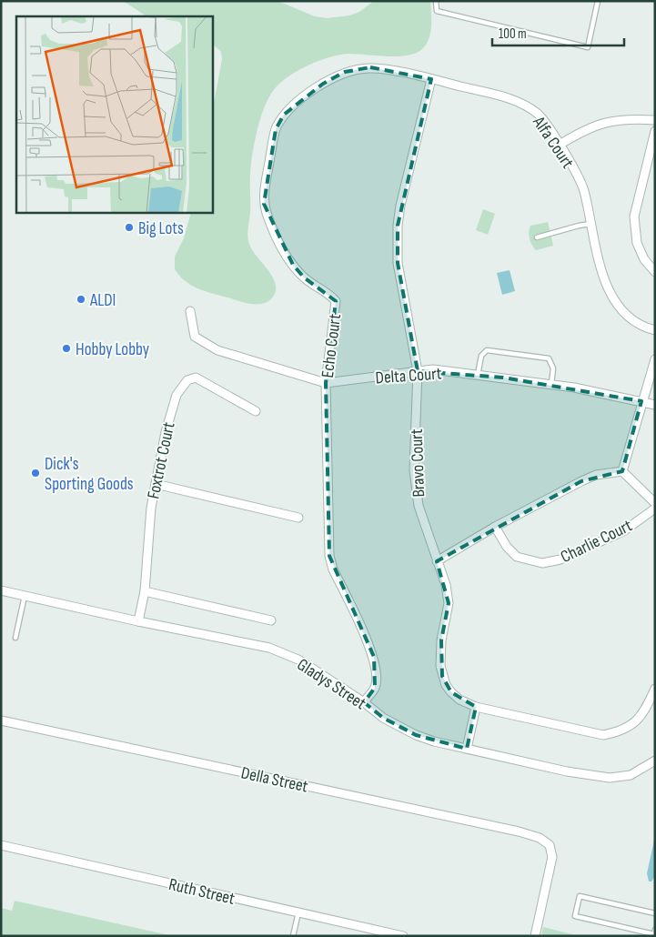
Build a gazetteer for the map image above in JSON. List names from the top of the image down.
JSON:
{
  "streets": {
    "street": [
      "Alfa Court",
      "Echo Court",
      "Delta Court",
      "Foxtrot Court",
      "Bravo Court",
      "Charlie Court",
      "Gladys Street",
      "Della Street",
      "Ruth Street"
    ]
  },
  "crossings": [
    ["Alfa Court", "Echo Court"],
    ["Alfa Court", "Bravo Court"],
    ["Echo Court", "Delta Court"],
    ["Echo Court", "Bravo Court"],
    ["Echo Court", "Gladys Street"],
    ["Delta Court", "Bravo Court"],
    ["Foxtrot Court", "Gladys Street"]
  ],
  "places": [
    "Big Lots",
    "ALDI",
    "Hobby Lobby",
    "Dick's Sporting Goods"
  ],
  "scale_bar": "100 m"
}
